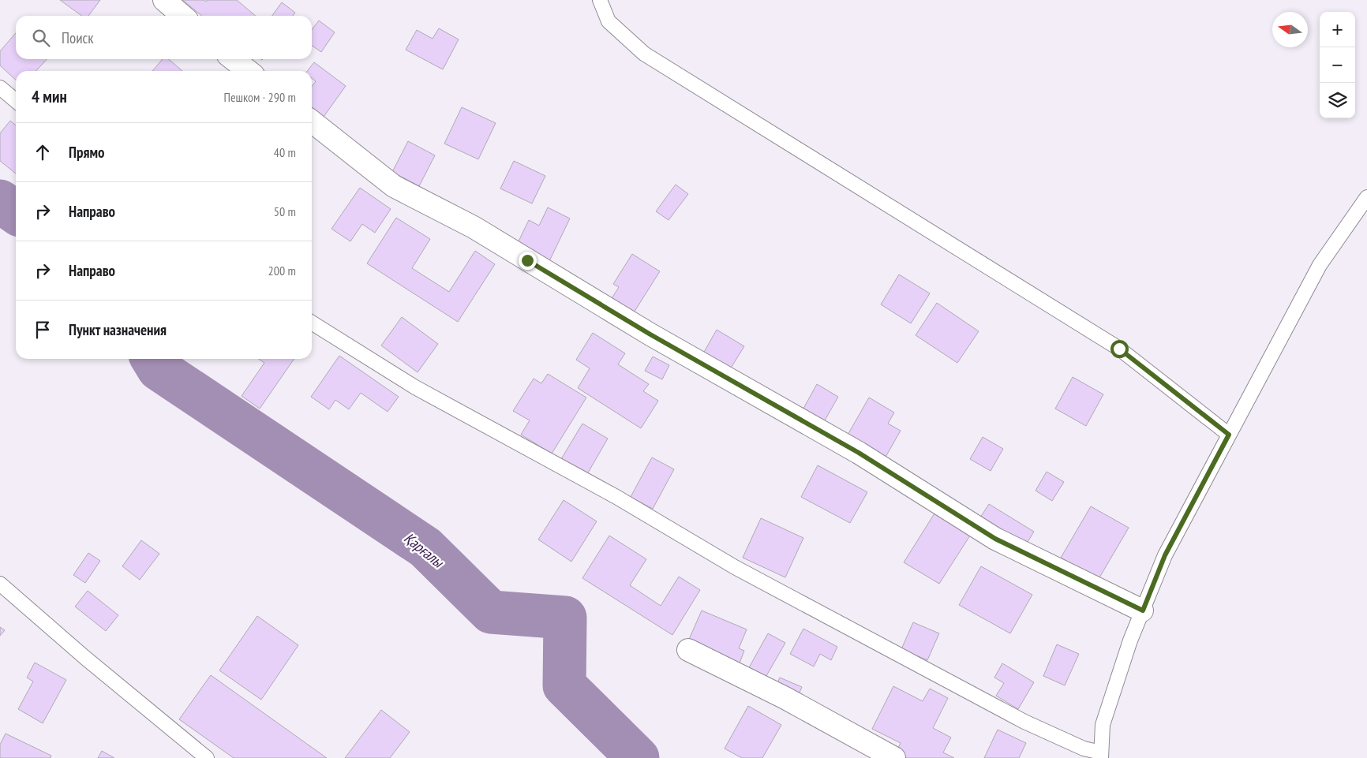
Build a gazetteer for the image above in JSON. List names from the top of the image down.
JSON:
{
  "water": ["Қарғалы"],
  "north": "left",
  "page": {
    "map_buttons": ["+", "−"],
    "search": "Поиск",
    "heading": ["4 мин", "Пешком · 290 m"],
    "list": [
      ["Прямо", "40 m"],
      ["Направо", "50 m"],
      ["Направо", "200 m"],
      "Пункт назначения"
    ]
  }
}
